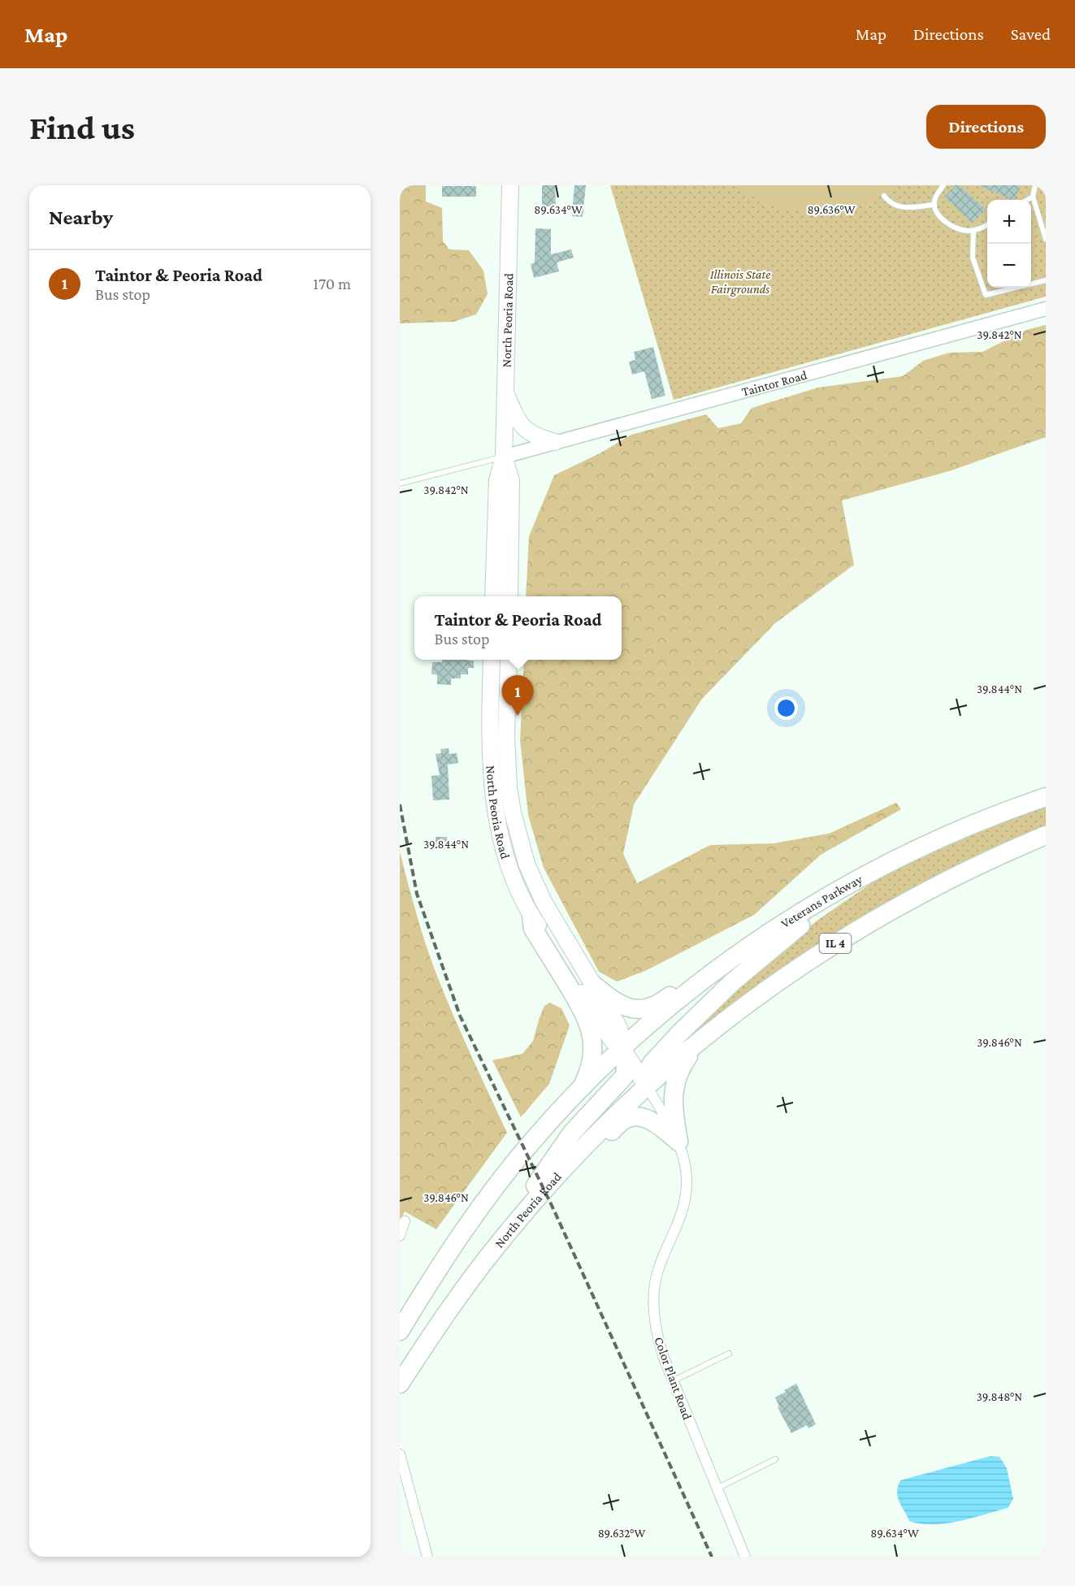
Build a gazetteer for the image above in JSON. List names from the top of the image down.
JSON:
{
  "streets": {
    "highway": ["North Peoria Road", "Veterans Parkway", "IL 4"],
    "main road": ["Taintor Road"],
    "street": ["Color Plant Road"]
  },
  "crossings": [
    ["North Peoria Road", "Taintor Road"],
    ["North Peoria Road", "Veterans Parkway"],
    ["North Peoria Road", "IL 4"],
    ["North Peoria Road", "Color Plant Road"],
    ["IL 4", "Color Plant Road"]
  ],
  "parks": ["Illinois State Fairgrounds"],
  "page": {
    "header": "Map",
    "nav": ["Map", "Directions", "Saved"],
    "buttons": "Directions",
    "title": "Find us",
    "heading": "Nearby",
    "map_buttons": ["+", "−"],
    "list": [
      {
        "mark": "1",
        "name": "Taintor & Peoria Road",
        "note": "Bus stop",
        "value": "170 m"
      }
    ],
    "popup": ["Taintor & Peoria Road", "Bus stop"],
    "pins": "1"
  },
  "coordinates": [
    "89.634°W",
    "89.636°W",
    "39.842°N",
    "39.844°N",
    "39.846°N",
    "39.848°N",
    "89.632°W"
  ]
}
